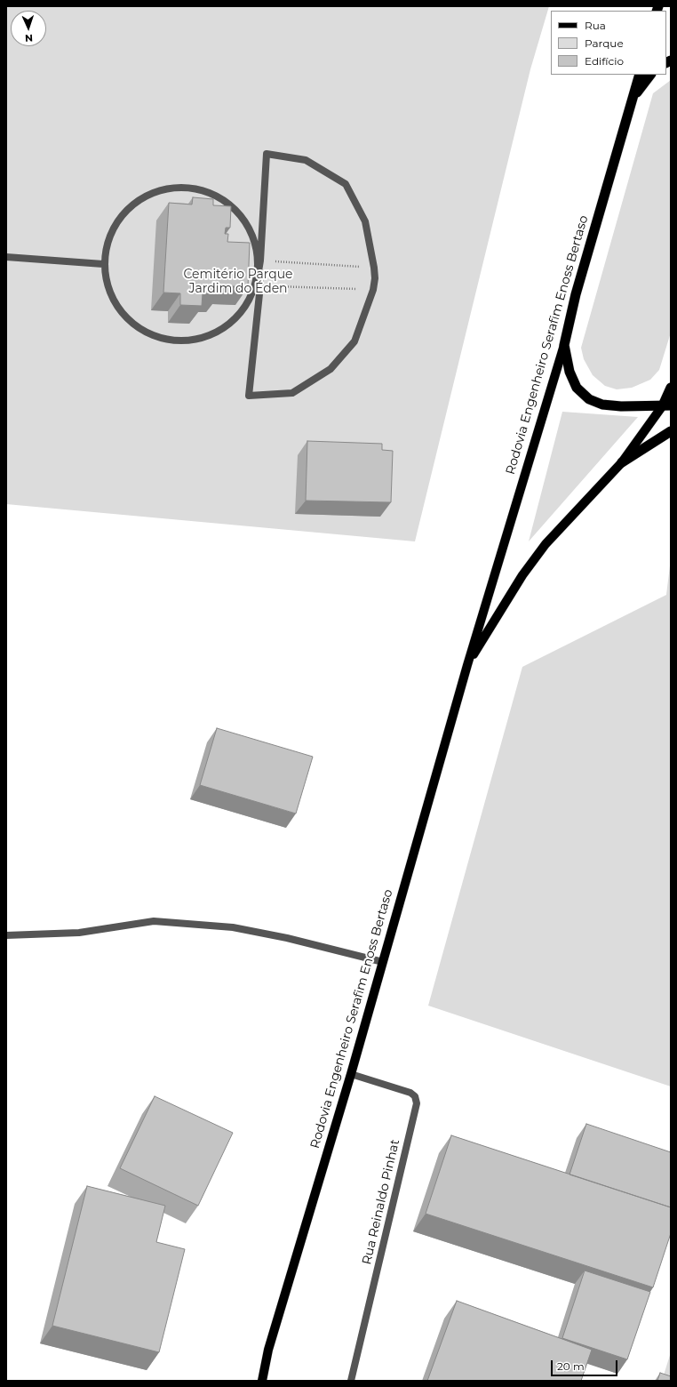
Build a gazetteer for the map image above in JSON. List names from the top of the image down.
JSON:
{
  "streets": {
    "highway": ["Rodovia Engenheiro Serafim Enoss Bertaso"],
    "street": ["Rua Reinaldo Pinhat"]
  },
  "crossings": [
    ["Rodovia Engenheiro Serafim Enoss Bertaso", "Rua Reinaldo Pinhat"]
  ],
  "parks": ["Cemitério Parque Jardim do Éden"],
  "legend": ["Rua", "Parque", "Edifício"],
  "scale_bar": "20 m",
  "north": "bottom"
}
